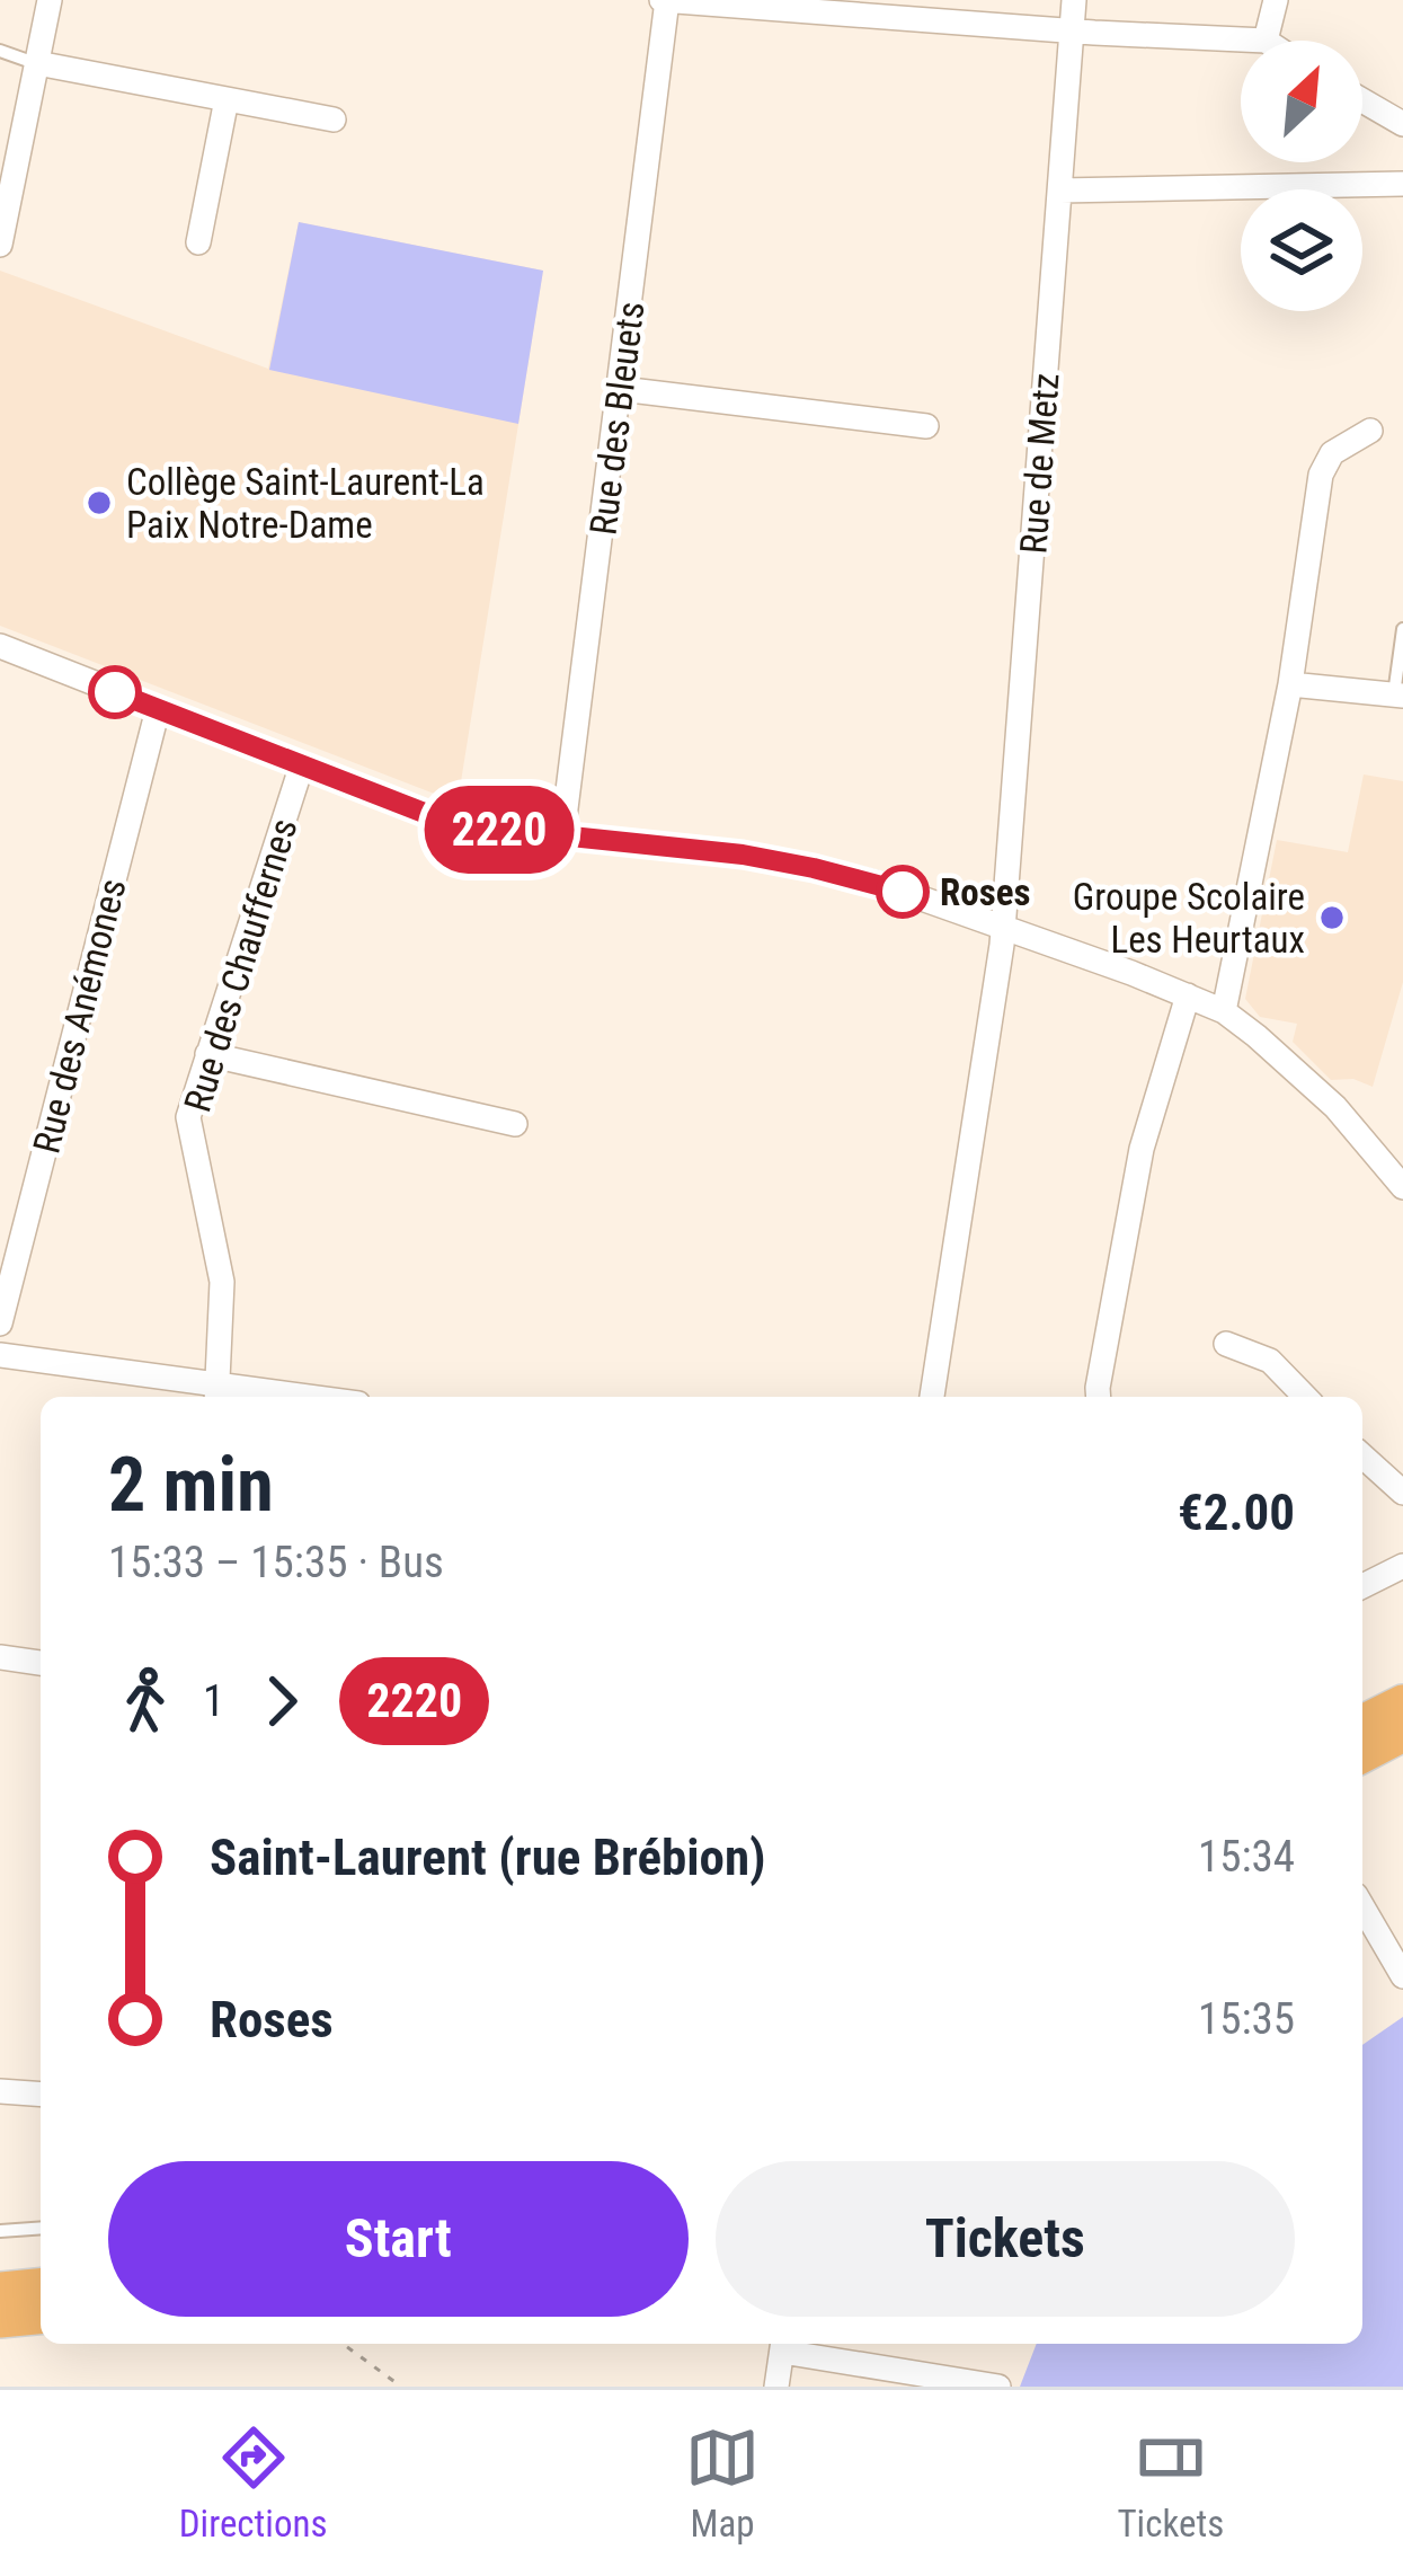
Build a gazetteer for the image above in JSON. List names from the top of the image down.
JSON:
{
  "streets": {
    "street": [
      "Rue des Bleuets",
      "Rue de Metz",
      "Rue des Chauffernes",
      "Rue des Anémones"
    ]
  },
  "places": ["Collège Saint-Laurent-La Paix Notre-Dame", "Roses", "Groupe Scolaire Les Heurtaux"],
  "lines": ["bus line 2220"],
  "north": "top right",
  "page": {
    "on_map": "2220",
    "heading": ["2 min", "15:33 – 15:35 · Bus", "€2.00"],
    "legs": ["1", "2220"],
    "list": [
      {
        "name": "Saint-Laurent (rue Brébion)",
        "value": "15:34"
      },
      {
        "name": "Roses",
        "value": "15:35"
      }
    ],
    "buttons": ["Start", "Tickets"],
    "tabs": ["Directions", "Map", "Tickets"]
  }
}
